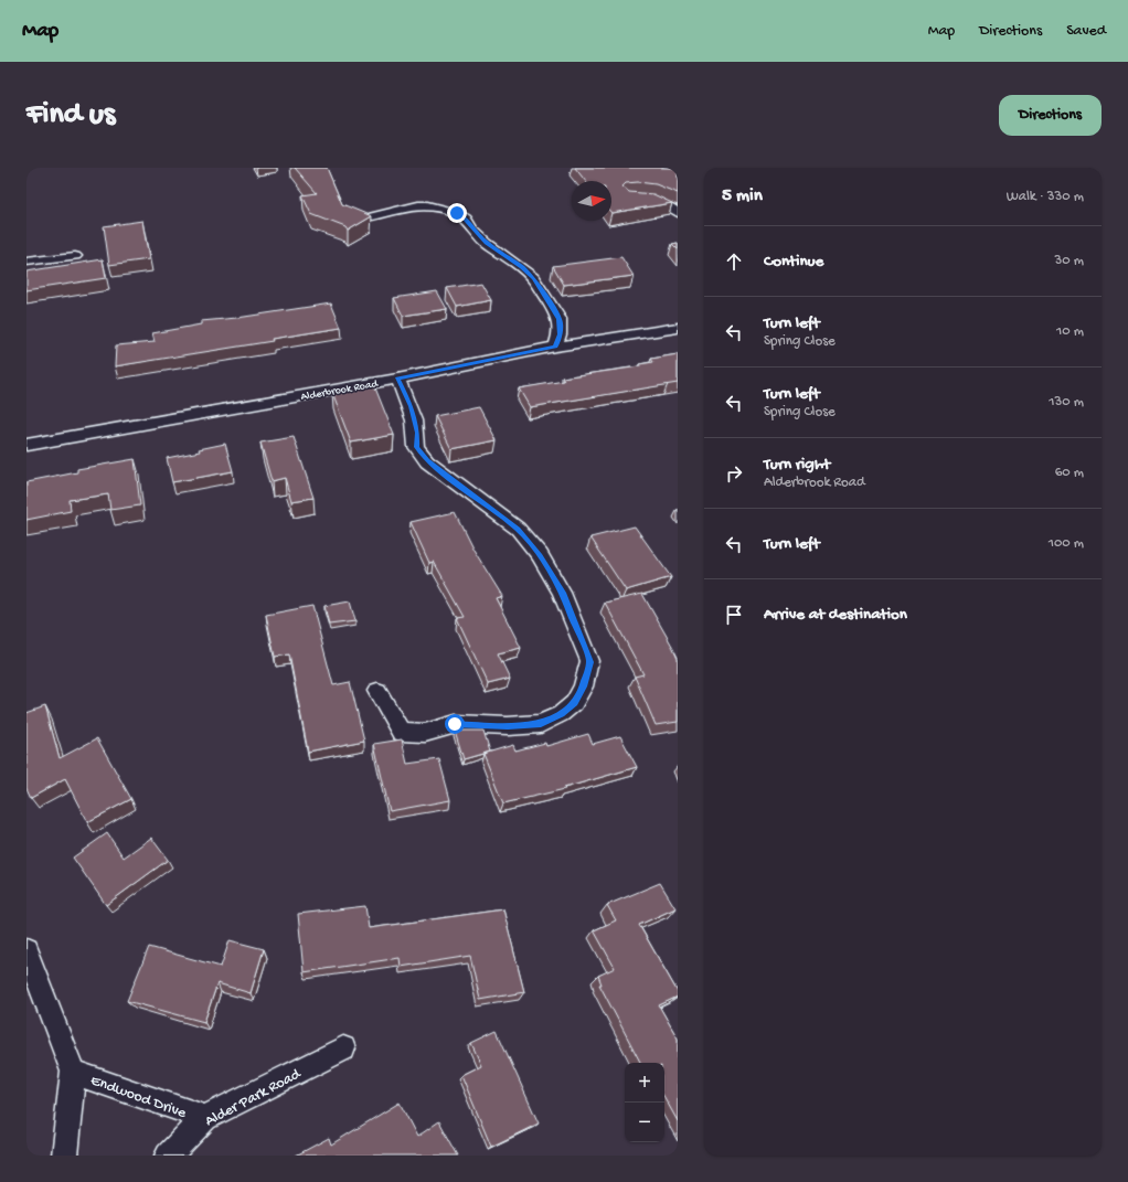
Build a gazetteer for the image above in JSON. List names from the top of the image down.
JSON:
{
  "streets": {
    "street": ["Alderbrook Road", "Endwood Drive", "Alder Park Road"]
  },
  "crossings": [
    ["Endwood Drive", "Alder Park Road"]
  ],
  "north": "right",
  "page": {
    "header": "Map",
    "nav": ["Map", "Directions", "Saved"],
    "buttons": "Directions",
    "title": "Find us",
    "heading": ["5 min", "Walk · 330 m"],
    "list": [
      ["Continue", "30 m"],
      ["Turn left", "Spring Close", "10 m"],
      ["Turn left", "Spring Close", "130 m"],
      ["Turn right", "Alderbrook Road", "60 m"],
      ["Turn left", "100 m"],
      "Arrive at destination"
    ],
    "map_buttons": ["+", "−"]
  }
}
